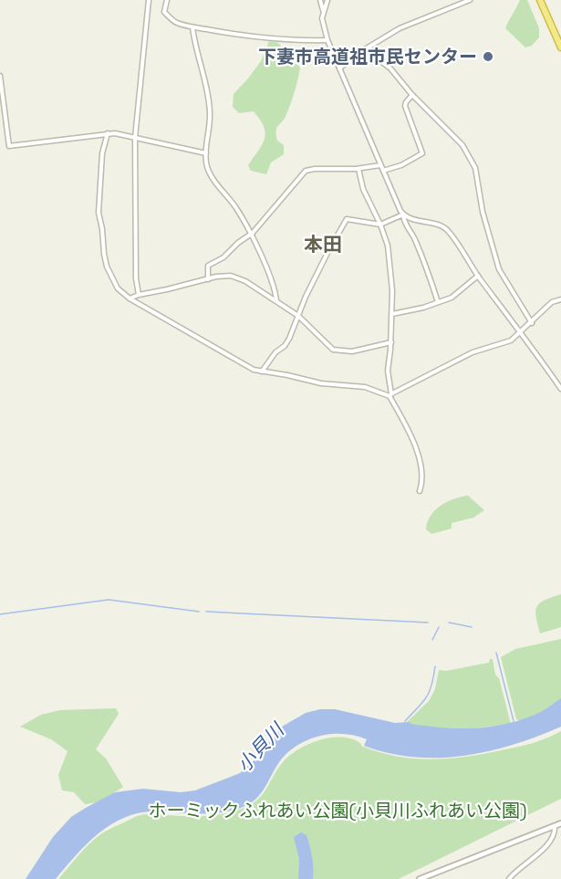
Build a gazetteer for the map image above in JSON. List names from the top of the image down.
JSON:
{
  "districts": ["本田"],
  "water": ["小貝川"],
  "parks": ["ホーミックふれあい公園(小貝川ふれあい公園)"],
  "places": ["下妻市高道祖市民センター"]
}
